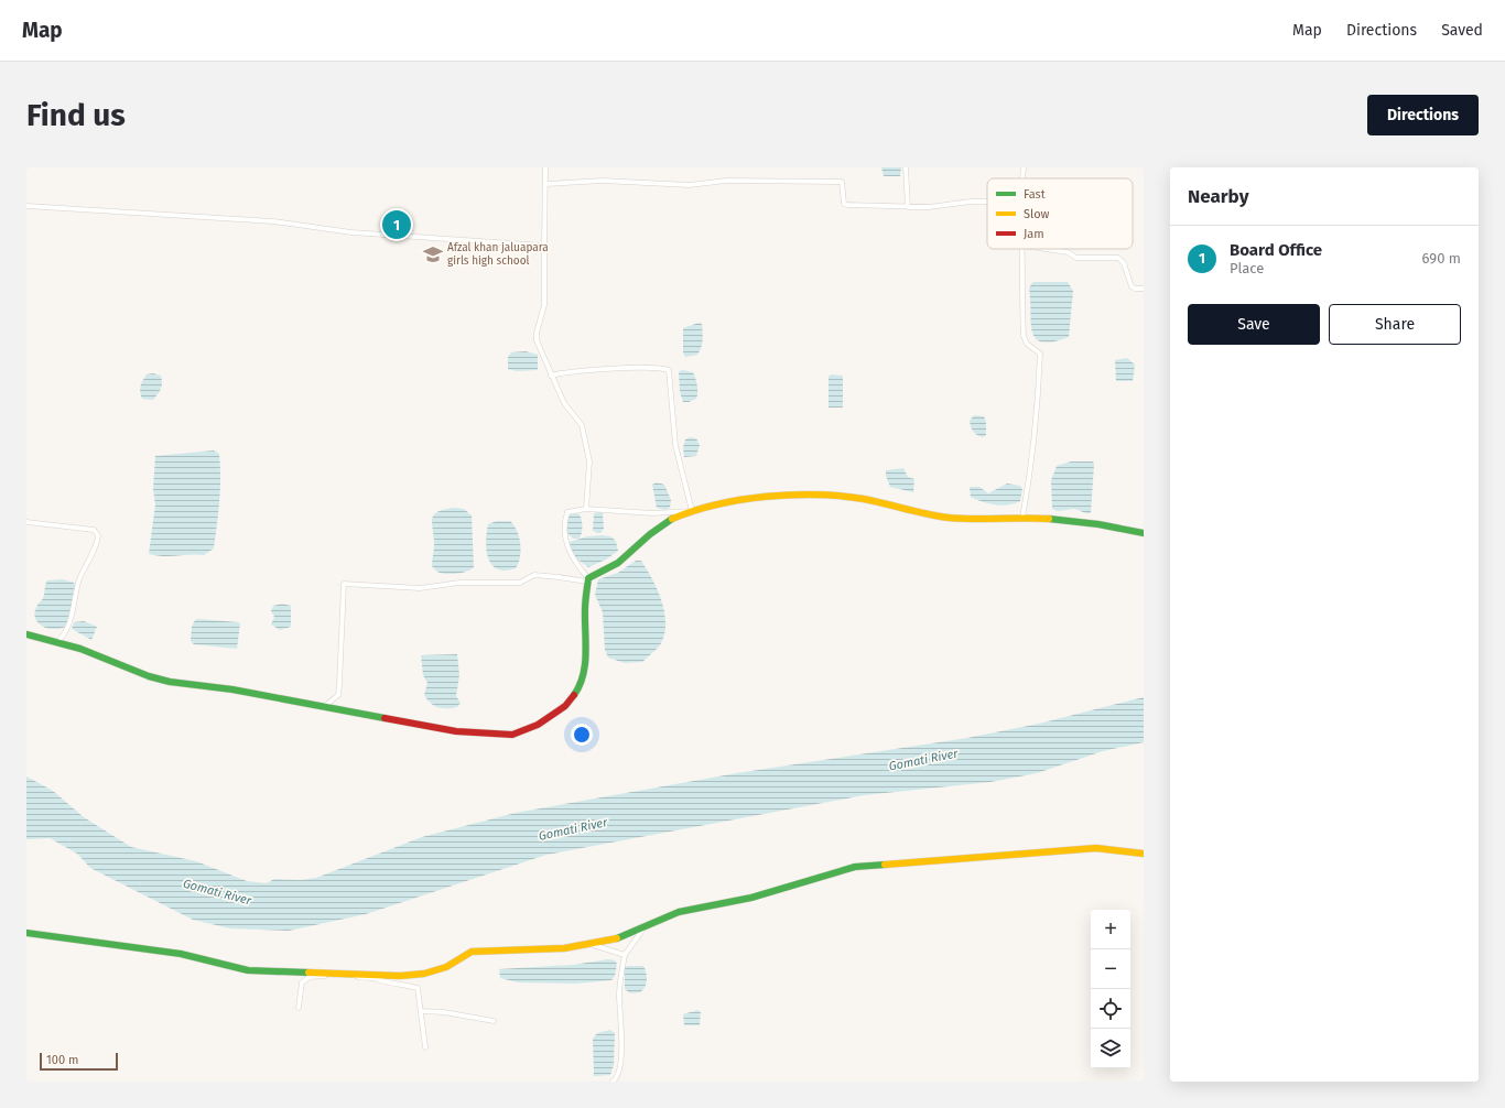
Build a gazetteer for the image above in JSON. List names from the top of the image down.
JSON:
{
  "water": ["Gomati River"],
  "places": {
    "school or university": ["Afzal khan jaluapara girls high school"]
  },
  "legend": ["Fast", "Slow", "Jam"],
  "scale_bar": "100 m",
  "page": {
    "header": "Map",
    "nav": ["Map", "Directions", "Saved"],
    "buttons": [
      "Directions",
      ["Save", "Share"]
    ],
    "title": "Find us",
    "heading": "Nearby",
    "pins": "1",
    "list": [
      {
        "mark": "1",
        "name": "Board Office",
        "note": "Place",
        "value": "690 m"
      }
    ],
    "map_buttons": ["+", "−"],
    "scale": "100 m"
  }
}
